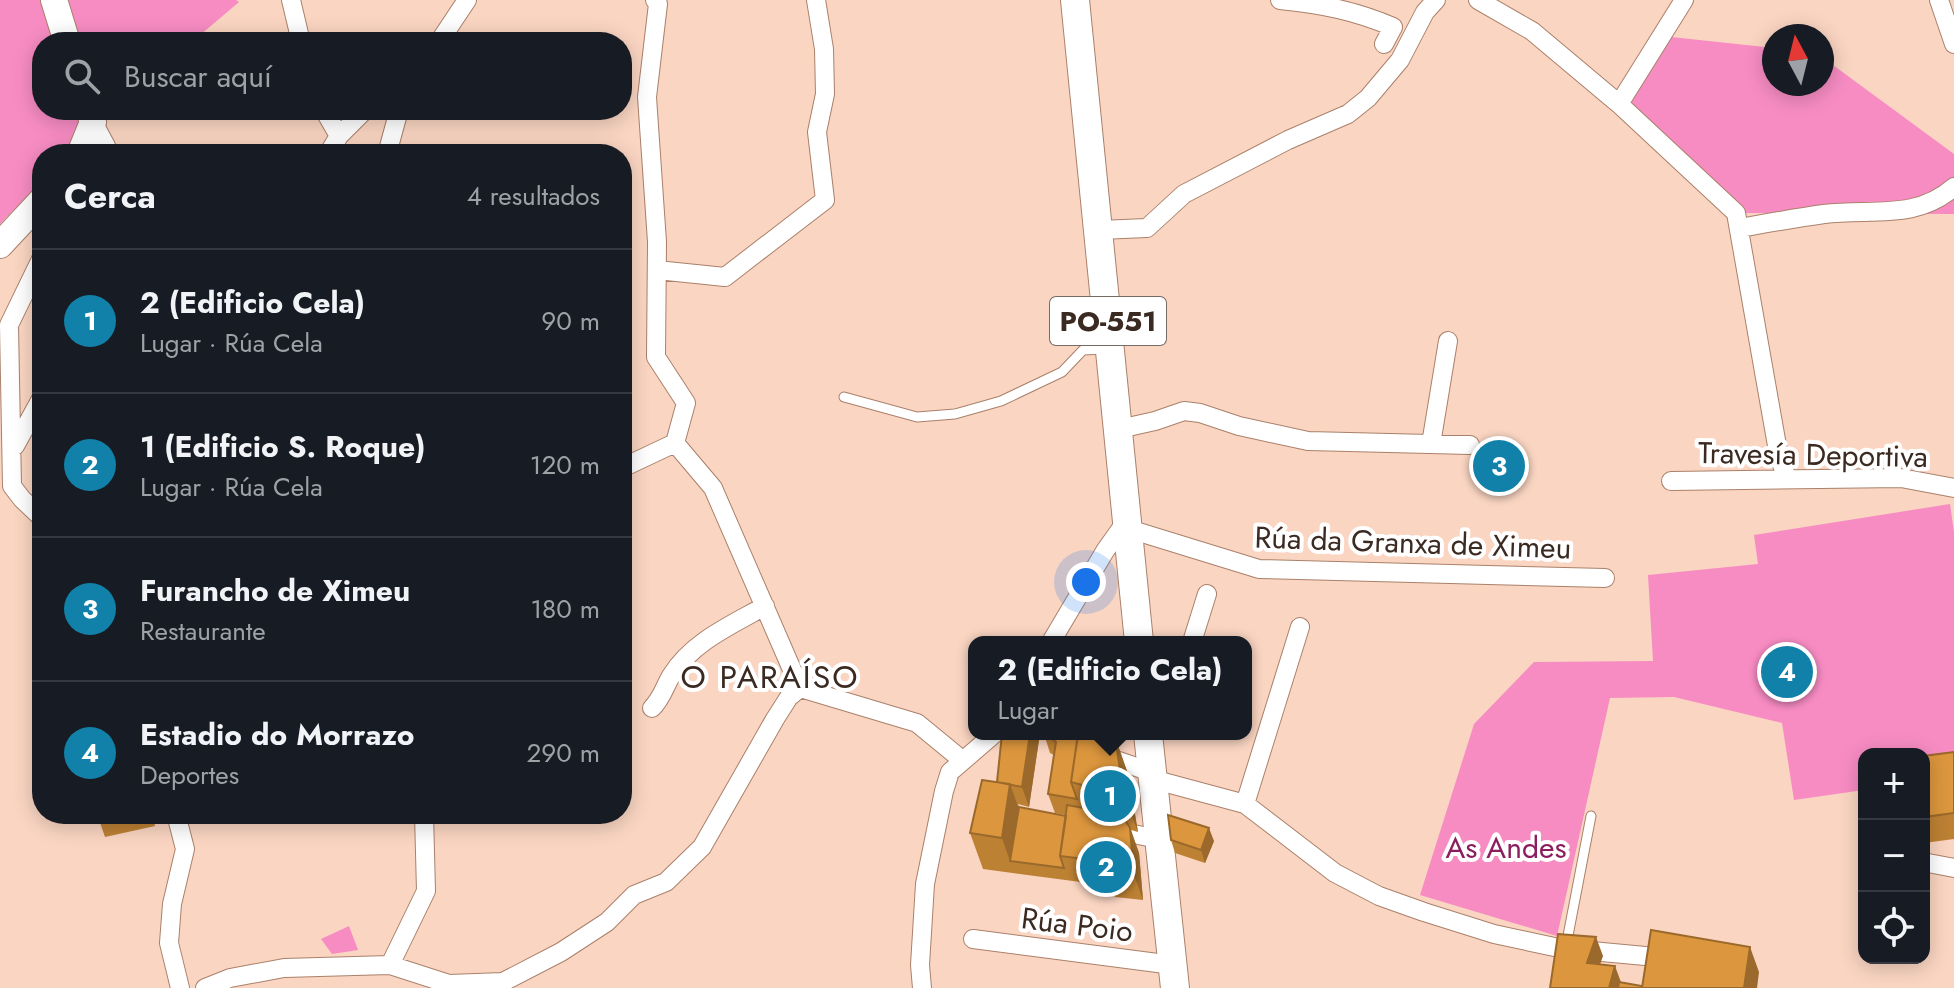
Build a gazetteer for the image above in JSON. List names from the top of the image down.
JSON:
{
  "streets": {
    "main road": ["PO-551"],
    "street": ["Travesía Deportiva", "Rúa da Granxa de Ximeu", "Rúa Poio"]
  },
  "crossings": [
    ["PO-551", "Rúa da Granxa de Ximeu"]
  ],
  "districts": ["O PARAÍSO"],
  "parks": ["As Andes"],
  "north": "top",
  "page": {
    "search": "Buscar aquí",
    "heading": ["Cerca", "4 resultados"],
    "list": [
      {
        "mark": "1",
        "name": "2 (Edificio Cela)",
        "note": "Lugar · Rúa Cela",
        "value": "90 m"
      },
      {
        "mark": "2",
        "name": "1 (Edificio S. Roque)",
        "note": "Lugar · Rúa Cela",
        "value": "120 m"
      },
      {
        "mark": "3",
        "name": "Furancho de Ximeu",
        "note": "Restaurante",
        "value": "180 m"
      },
      {
        "mark": "4",
        "name": "Estadio do Morrazo",
        "note": "Deportes",
        "value": "290 m"
      }
    ],
    "pins": [
      "3",
      "4",
      "1",
      "2"
    ],
    "popup": ["2 (Edificio Cela)", "Lugar"],
    "map_buttons": ["+", "−"]
  }
}
